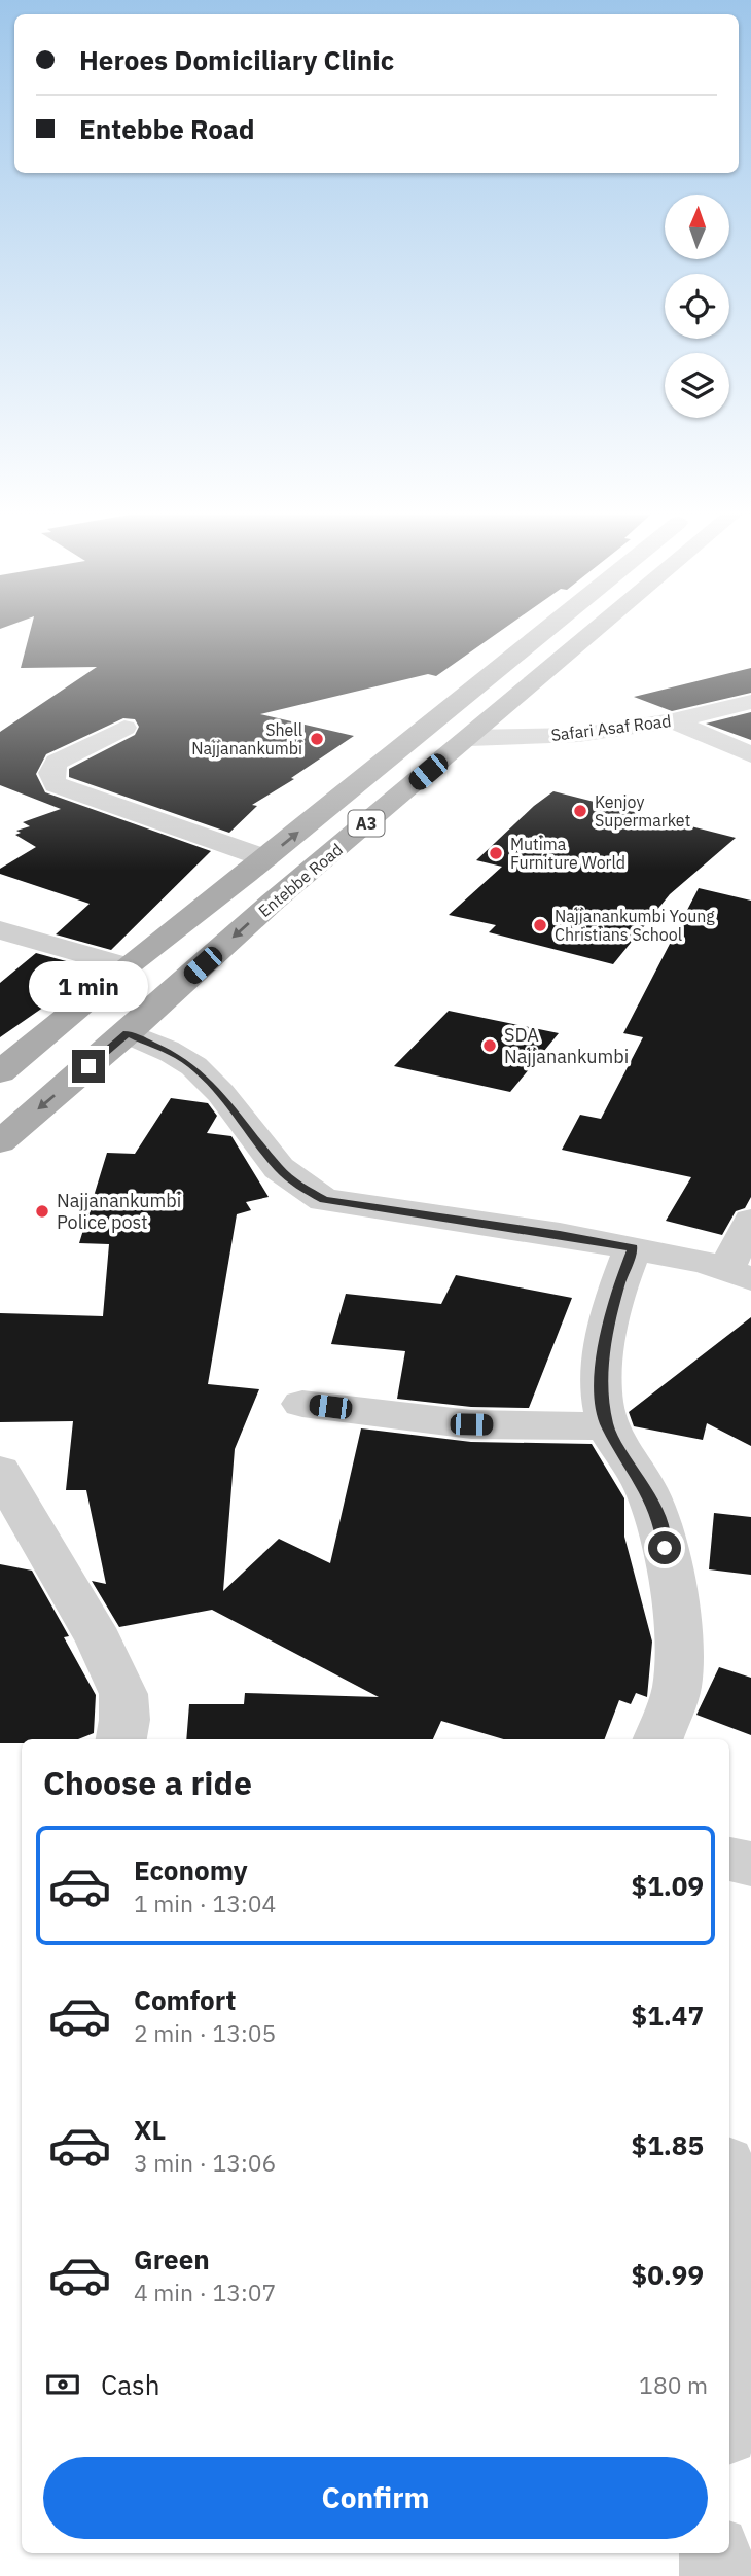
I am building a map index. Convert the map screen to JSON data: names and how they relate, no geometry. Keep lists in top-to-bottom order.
{
  "streets": {
    "main road": ["A3", "Entebbe Road"],
    "street": ["Safari Asaf Road"]
  },
  "crossings": [
    ["Safari Asaf Road", "Entebbe Road"]
  ],
  "places": [
    "Shell Najjanankumbi",
    "Kenjoy Supermarket",
    "Mutima Furniture World",
    "Najjanankumbi Young Christians School",
    "SDA Najjanankumbi",
    "Najjanankumbi Police post"
  ],
  "north": "top",
  "page": {
    "banner": ["Heroes Domiciliary Clinic", "Entebbe Road"],
    "bubble": "1 min",
    "heading": "Choose a ride",
    "list": [
      {
        "name": "Economy",
        "note": "1 min · 13:04",
        "value": "$1.09"
      },
      {
        "name": "Comfort",
        "note": "2 min · 13:05",
        "value": "$1.47"
      },
      {
        "name": "XL",
        "note": "3 min · 13:06",
        "value": "$1.85"
      },
      {
        "name": "Green",
        "note": "4 min · 13:07",
        "value": "$0.99"
      }
    ],
    "pay": ["Cash", "180 m"],
    "buttons": "Confirm"
  }
}
